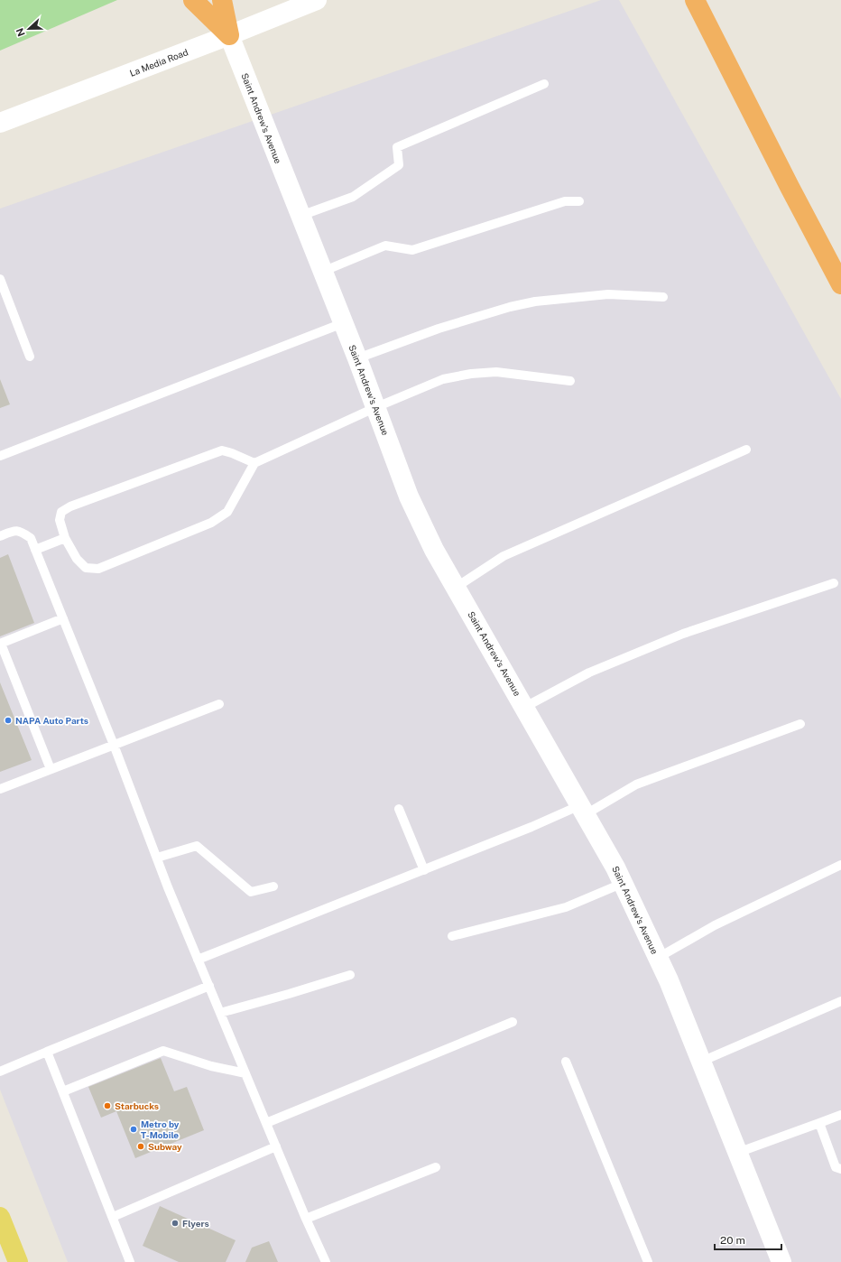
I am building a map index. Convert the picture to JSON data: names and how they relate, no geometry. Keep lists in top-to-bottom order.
{
  "streets": {
    "street": ["La Media Road", "Saint Andrew's Avenue"]
  },
  "crossings": [
    ["La Media Road", "Saint Andrew's Avenue"]
  ],
  "places": [
    "NAPA Auto Parts",
    "Starbucks",
    "Metro by T-Mobile",
    "Subway",
    "Flyers"
  ],
  "scale_bar": "20 m",
  "north": "left"
}
